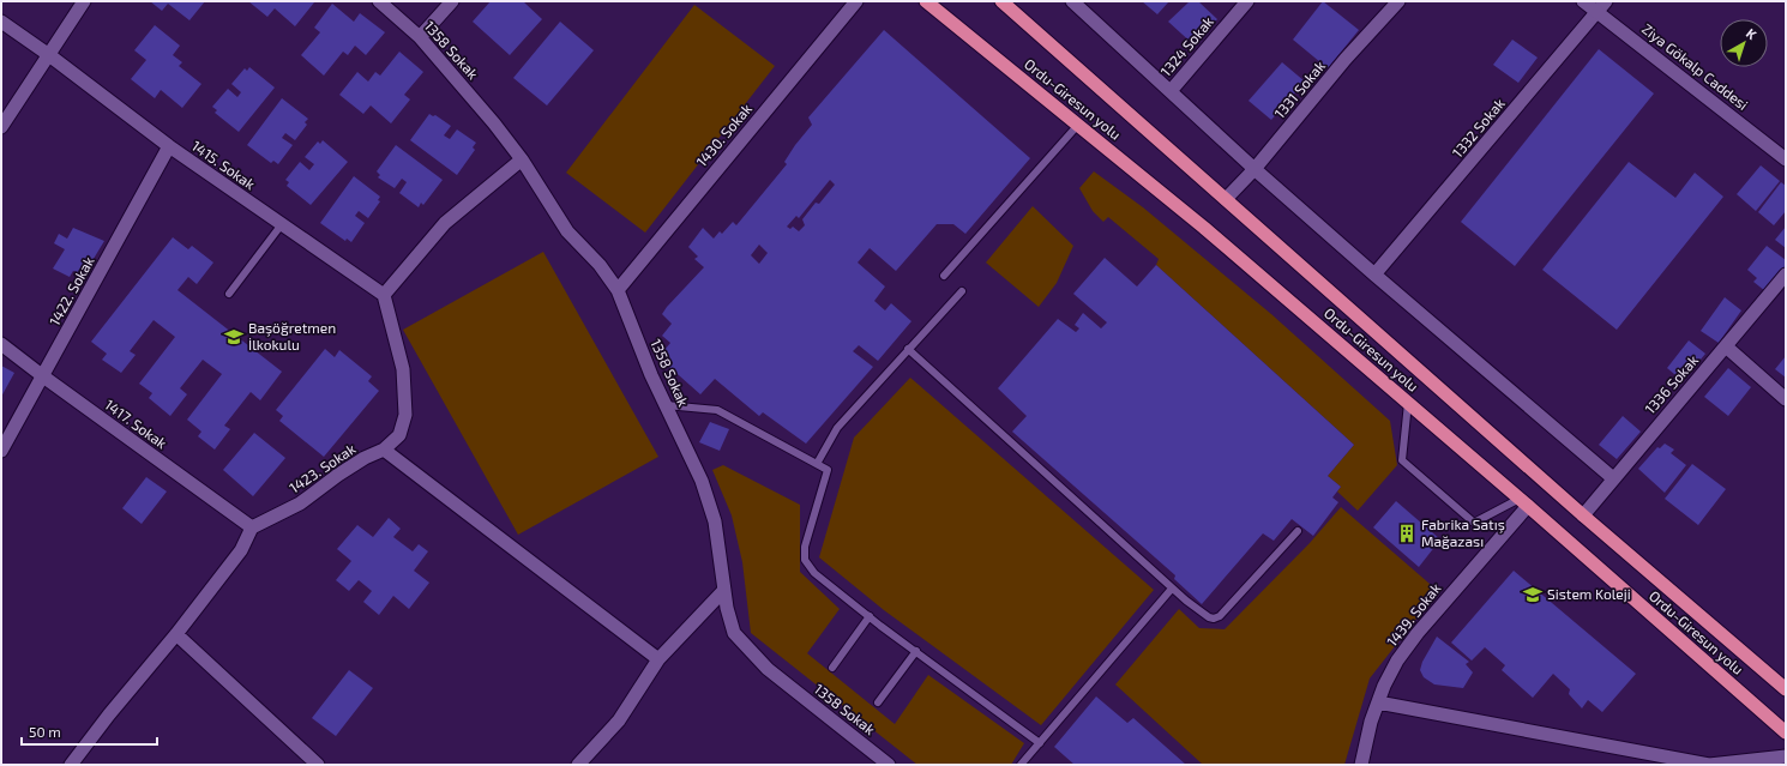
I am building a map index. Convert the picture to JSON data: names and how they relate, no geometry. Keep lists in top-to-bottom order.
{
  "streets": {
    "highway": ["Ordu-Giresun yolu"],
    "street": [
      "1324 Sokak",
      "1358 Sokak",
      "Ziya Gökalp Caddesi",
      "1331 Sokak",
      "1332 Sokak",
      "1430. Sokak",
      "1415. Sokak",
      "1422. Sokak",
      "1336 Sokak",
      "1417. Sokak",
      "1423. Sokak",
      "1439. Sokak"
    ]
  },
  "crossings": [
    ["1358 Sokak", "1430. Sokak"],
    ["Ziya Gökalp Caddesi", "1332 Sokak"],
    ["1331 Sokak", "Ordu-Giresun yolu"],
    ["Ordu-Giresun yolu", "1336 Sokak"],
    ["Ordu-Giresun yolu", "1439. Sokak"],
    ["1415. Sokak", "1422. Sokak"],
    ["1415. Sokak", "1423. Sokak"],
    ["1422. Sokak", "1417. Sokak"],
    ["1417. Sokak", "1423. Sokak"]
  ],
  "places": {
    "school or university": ["Başöğretmen İlkokulu", "Sistem Koleji"],
    "building": ["Fabrika Satış Mağazası"]
  },
  "scale_bar": "50 m",
  "north": "top right"
}
